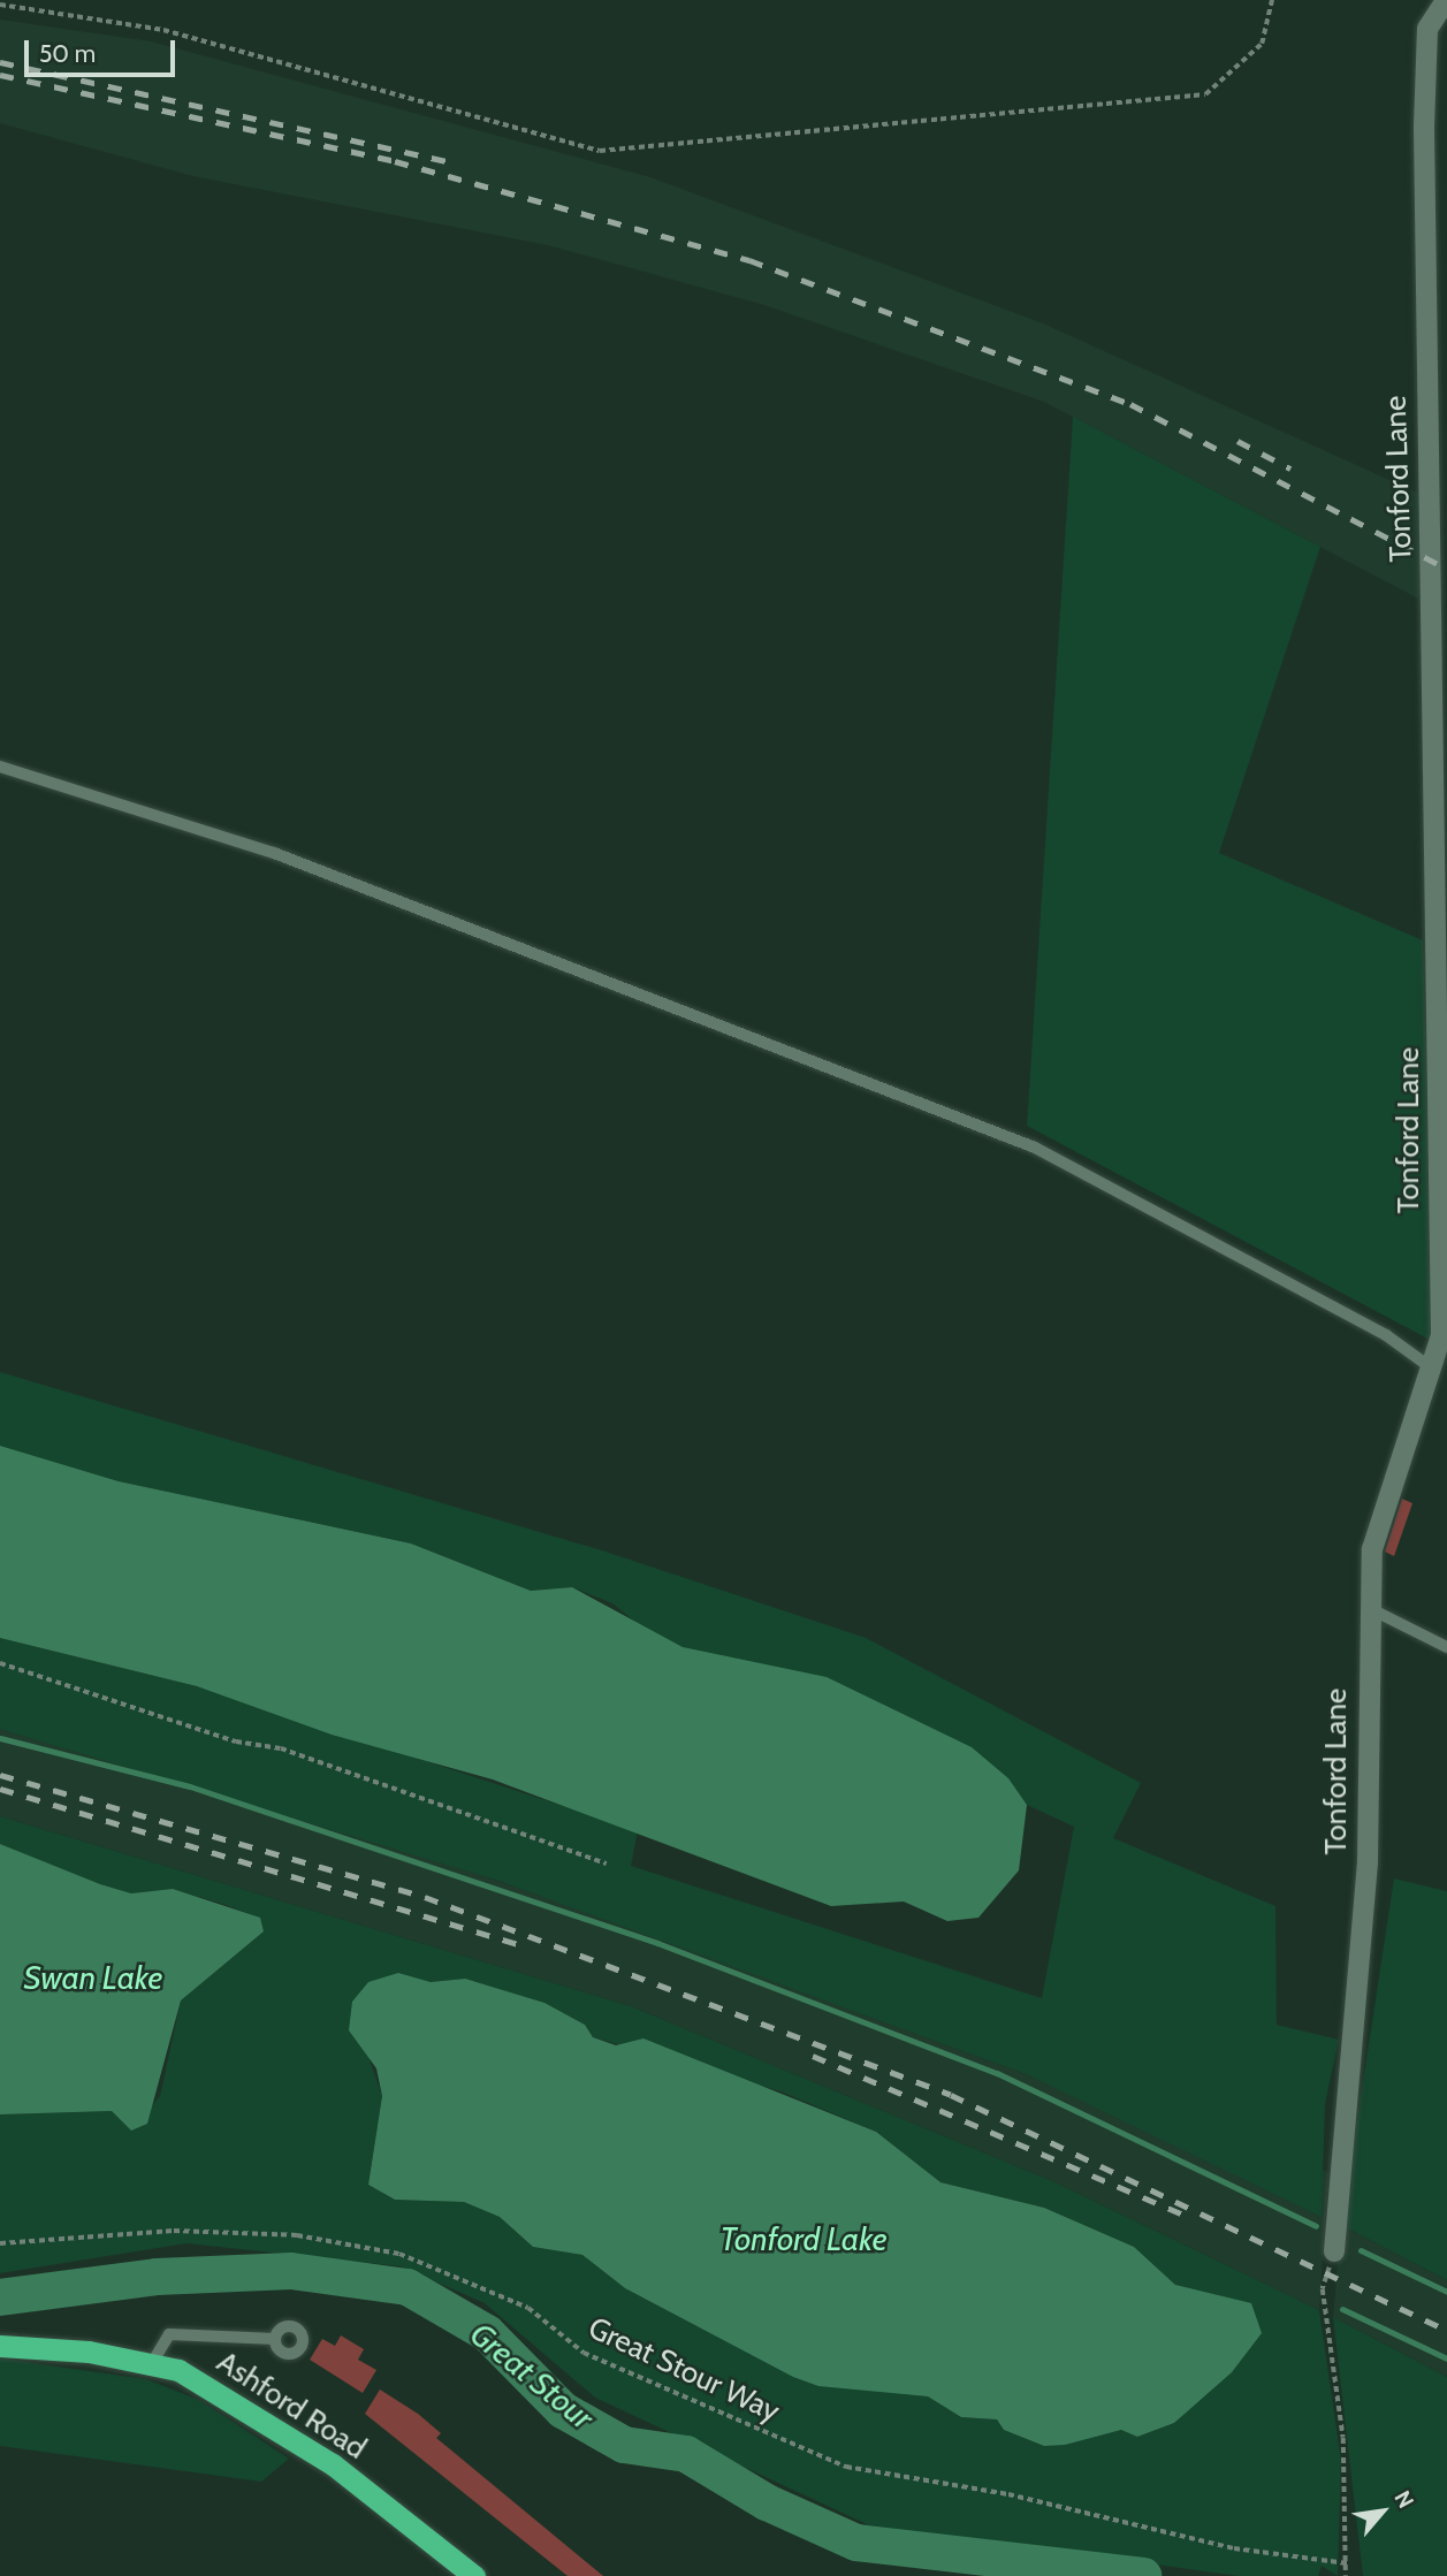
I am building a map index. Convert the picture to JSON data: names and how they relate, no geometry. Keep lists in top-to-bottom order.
{
  "streets": {
    "highway": ["Ashford Road"],
    "street": ["Tonford Lane"],
    "path": ["Great Stour Way"]
  },
  "water": ["Swan Lake", "Tonford Lake", "Great Stour"],
  "scale_bar": "50 m",
  "north": "top right"
}
